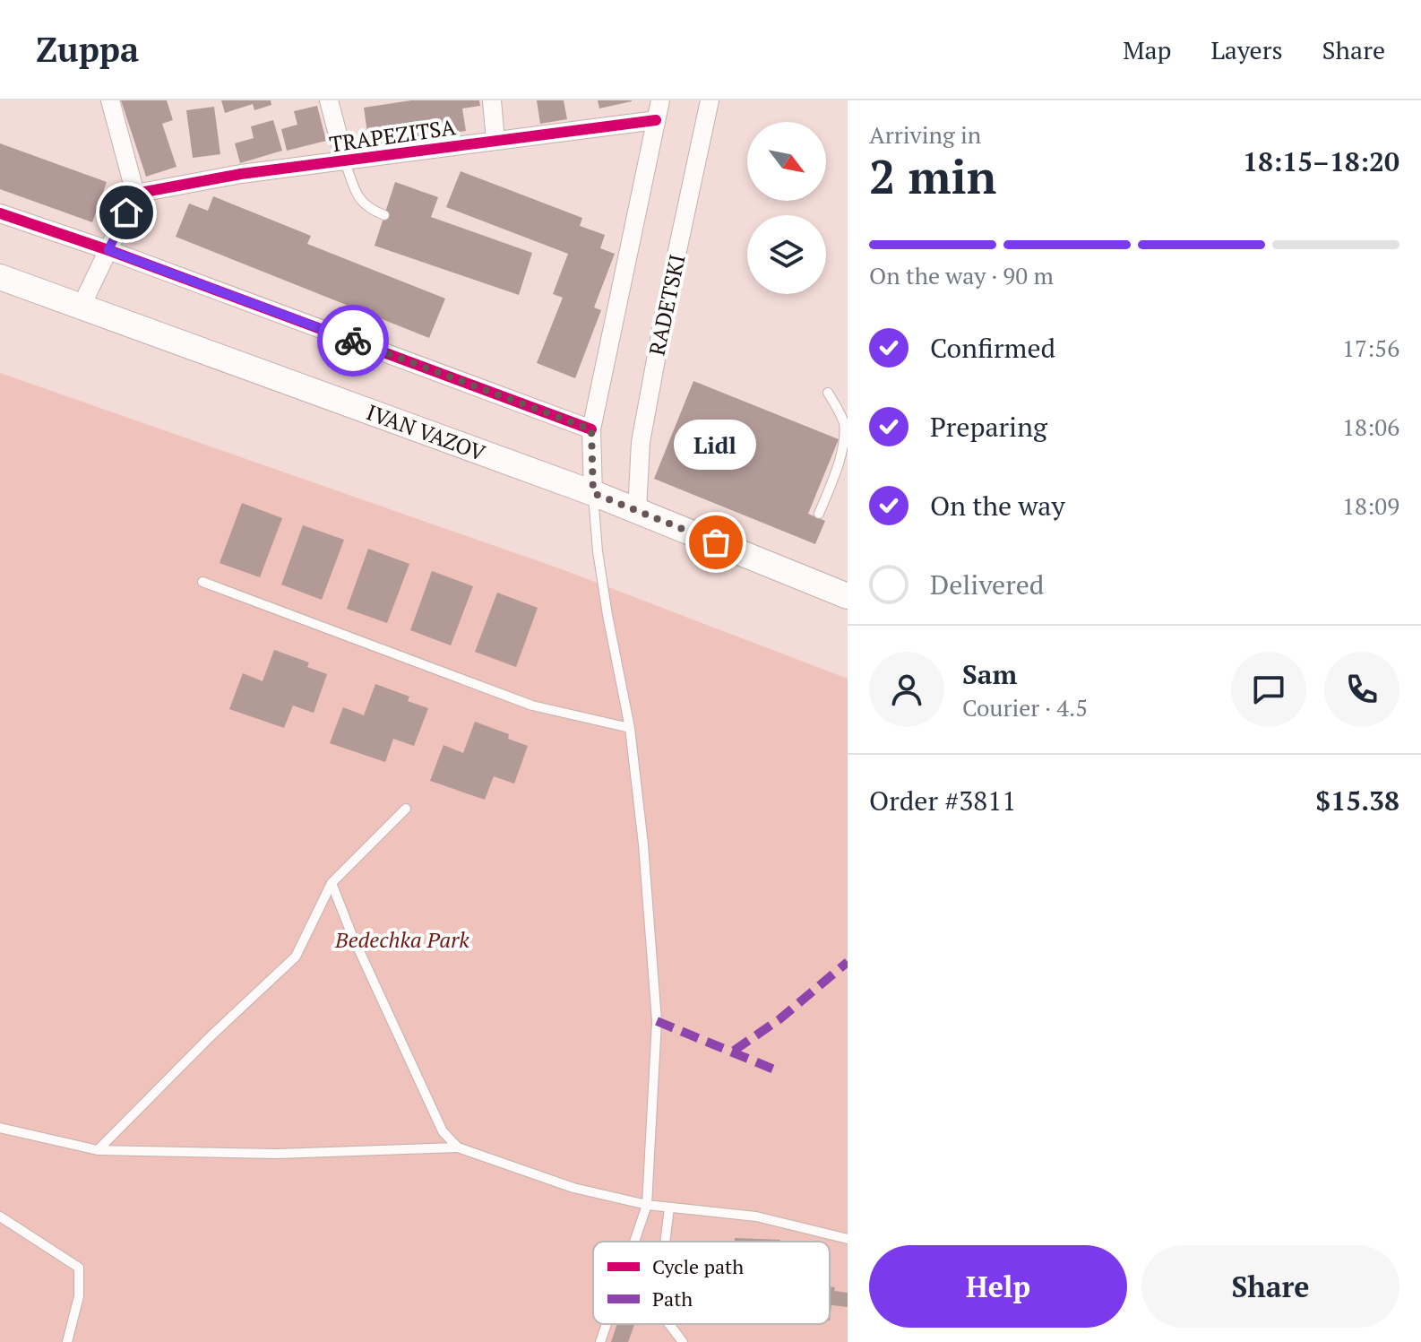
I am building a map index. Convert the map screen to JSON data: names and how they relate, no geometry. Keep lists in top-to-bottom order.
{
  "streets": {
    "main road": ["IVAN VAZOV"],
    "street": ["TRAPEZITSA", "RADETSKI"]
  },
  "crossings": [
    ["RADETSKI", "IVAN VAZOV"]
  ],
  "parks": ["Bedechka Park"],
  "places": ["Lidl"],
  "legend": ["Cycle path", "Path"],
  "north": "bottom right",
  "page": {
    "header": "Zuppa",
    "nav": ["Map", "Layers", "Share"],
    "heading": ["2 min", "Arriving in", "18:15–18:20"],
    "panel": [
      "Sam",
      "Courier · 4.5",
      "Order #3811",
      "$15.38"
    ],
    "bar": "On the way · 90 m",
    "list": [
      ["Confirmed", "17:56"],
      ["Preparing", "18:06"],
      ["On the way", "18:09"],
      "Delivered"
    ],
    "bubble": "Lidl",
    "buttons": ["Help", "Share"]
  }
}
